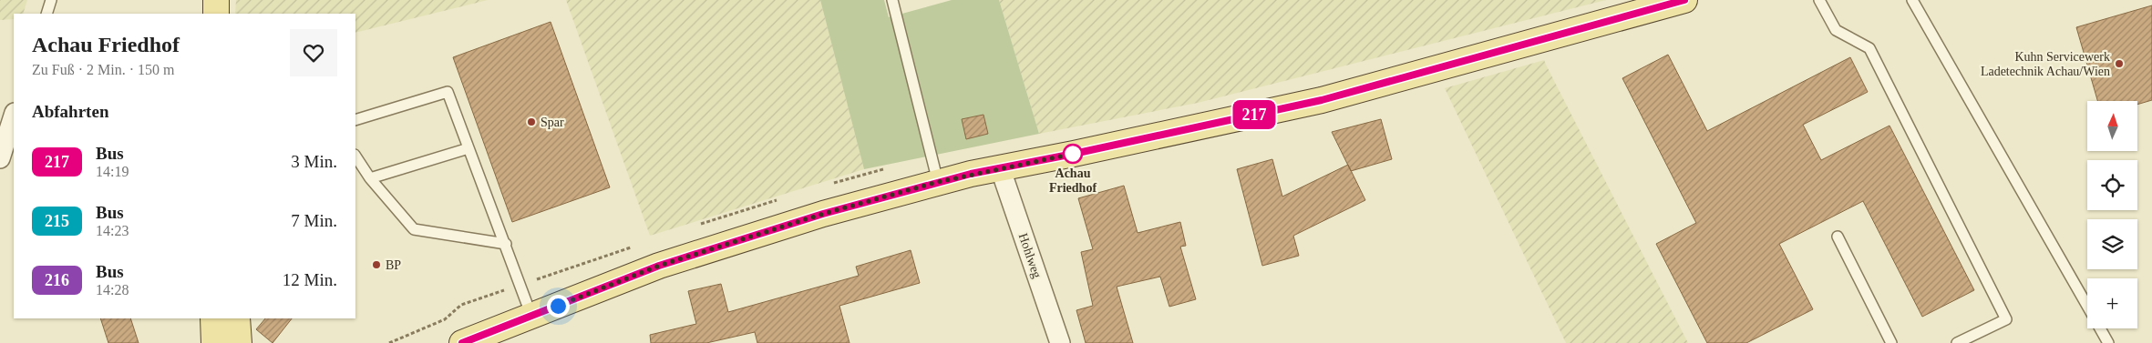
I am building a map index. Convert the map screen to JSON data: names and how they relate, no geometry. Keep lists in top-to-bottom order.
{
  "streets": {
    "street": ["Hohlweg"]
  },
  "places": [
    "Kuhn Servicewerk Ladetechnik Achau/Wien",
    "Spar",
    "Achau Friedhof",
    "BP"
  ],
  "lines": ["bus line 217"],
  "north": "top",
  "page": {
    "on_map": "217",
    "heading": [
      ["Achau Friedhof", "Zu Fuß · 2 Min. · 150 m"],
      "Abfahrten"
    ],
    "map_buttons": "+",
    "list": [
      {
        "mark": "217",
        "name": "Bus",
        "note": "14:19",
        "value": "3 Min."
      },
      {
        "mark": "215",
        "name": "Bus",
        "note": "14:23",
        "value": "7 Min."
      },
      {
        "mark": "216",
        "name": "Bus",
        "note": "14:28",
        "value": "12 Min."
      }
    ]
  }
}
